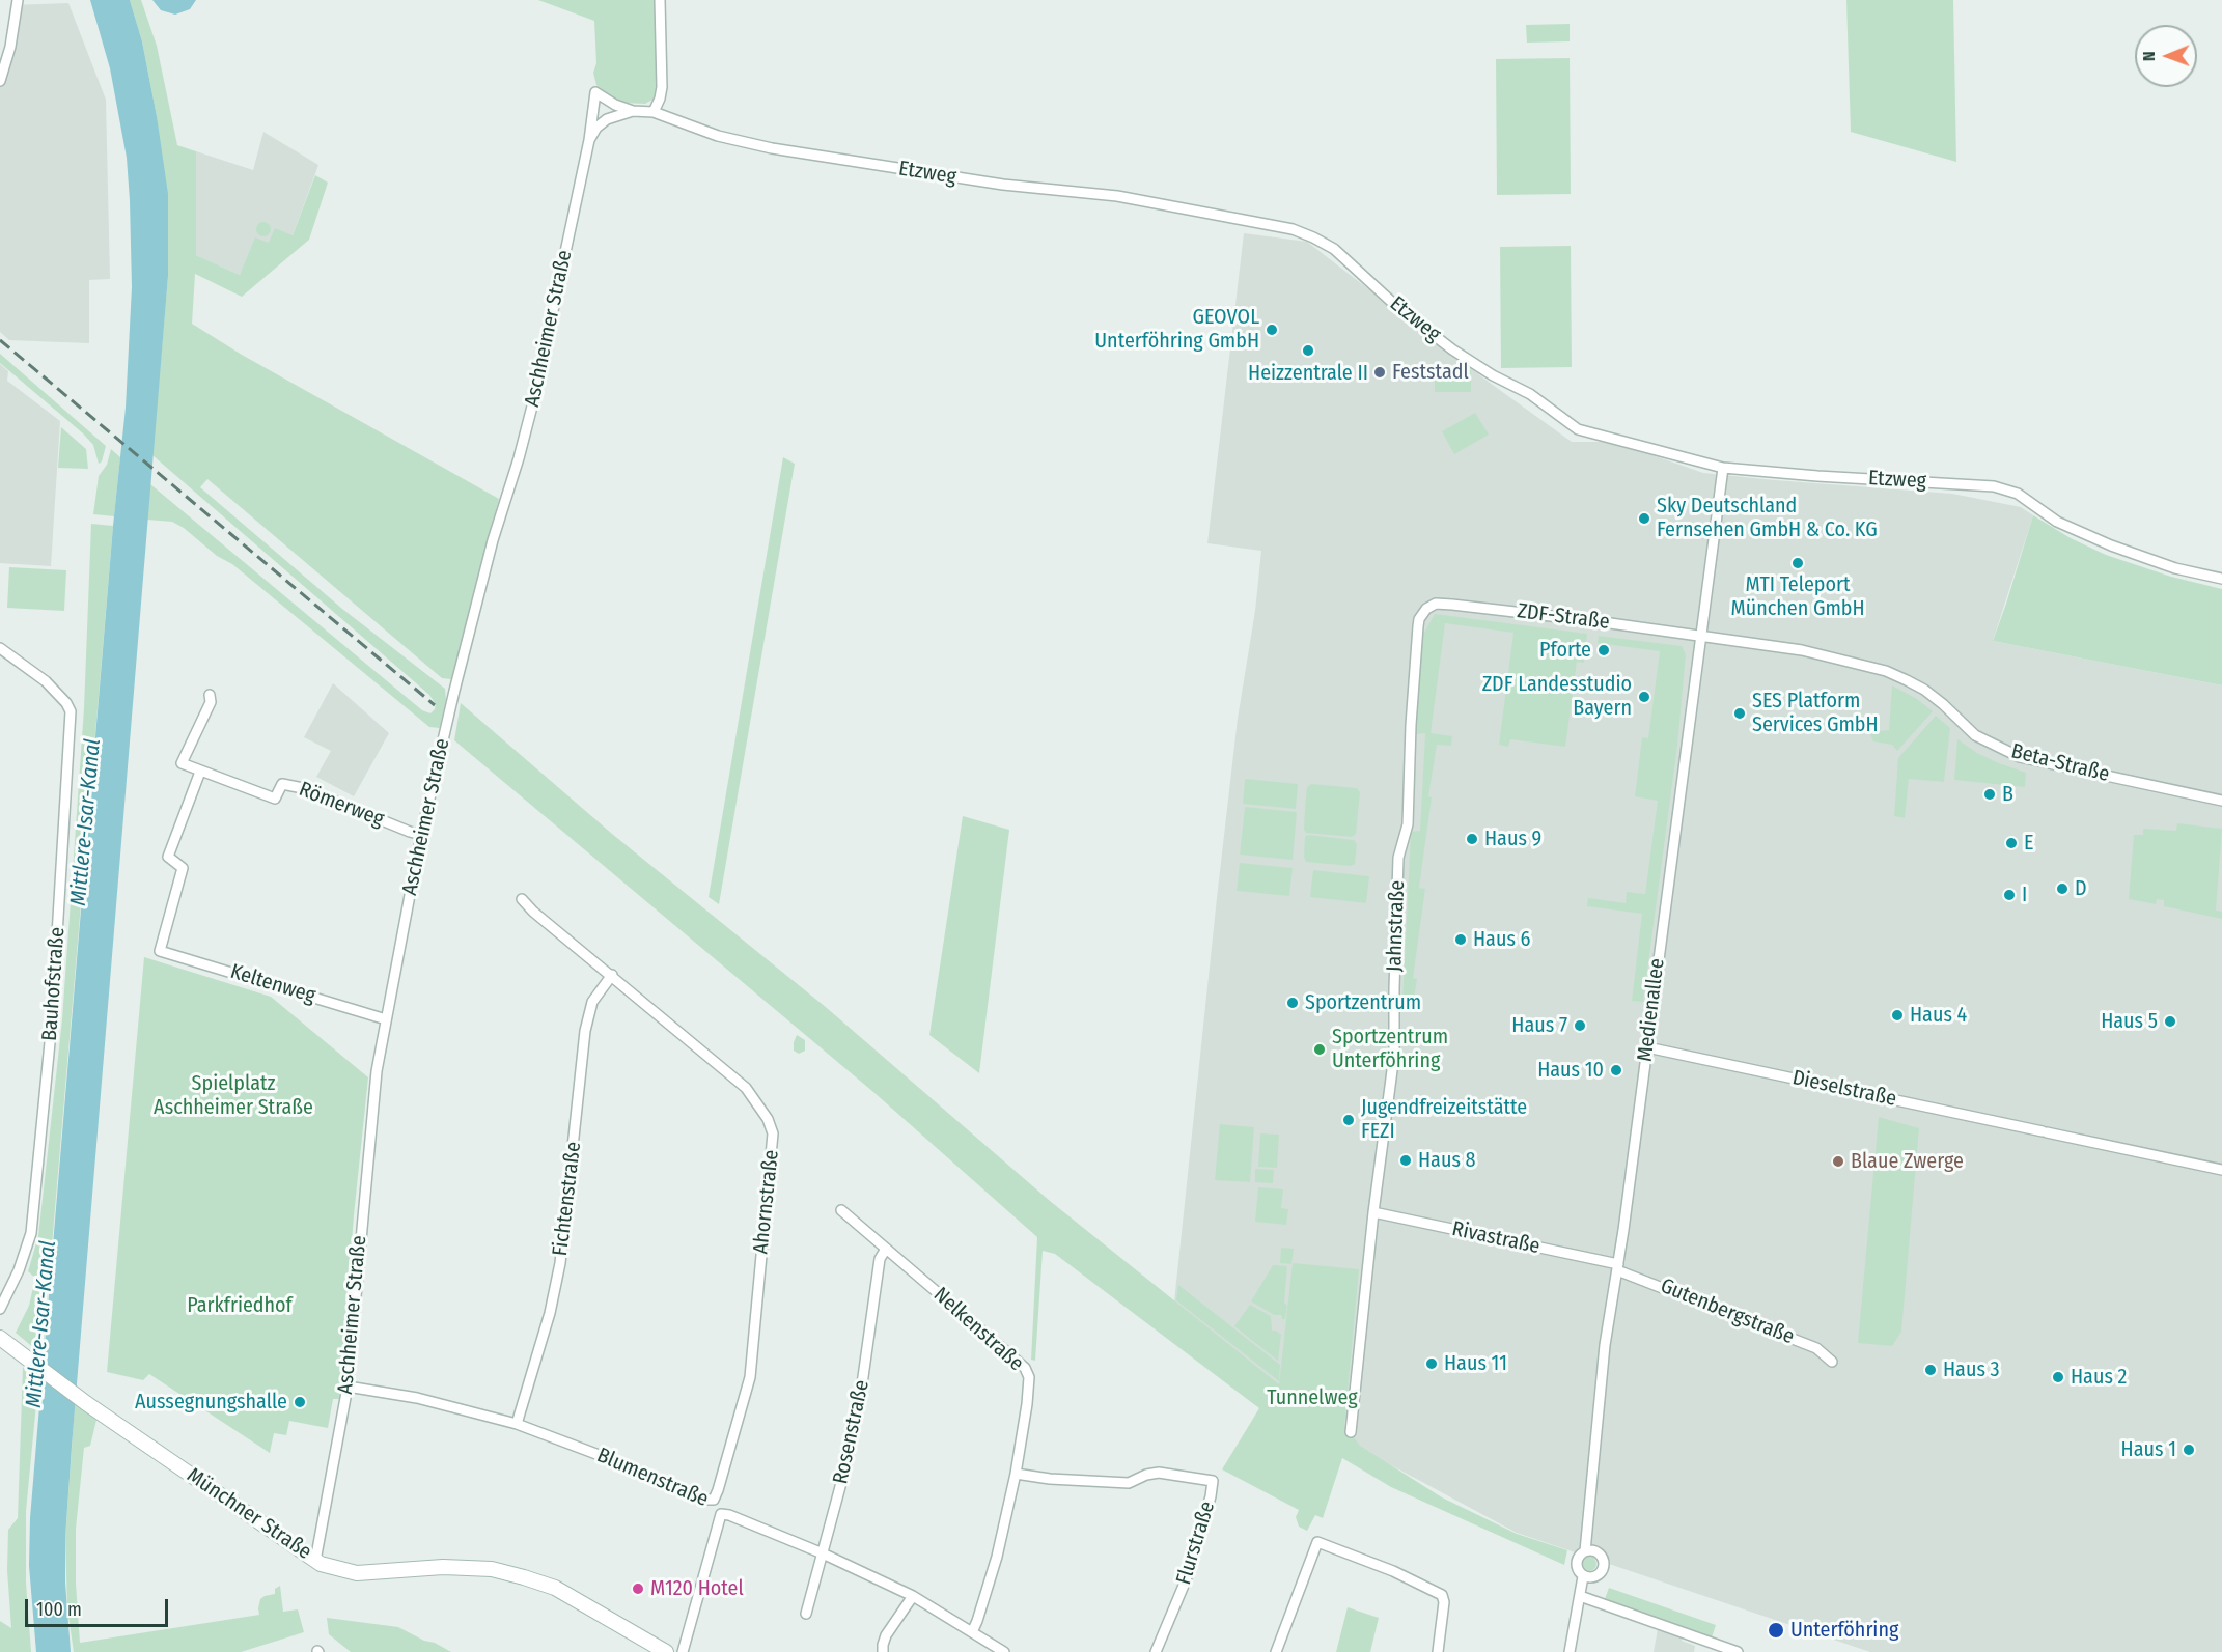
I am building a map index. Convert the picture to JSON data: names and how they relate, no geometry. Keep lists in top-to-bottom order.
{
  "streets": {
    "main road": ["Münchner Straße"],
    "street": [
      "Etzweg",
      "Aschheimer Straße",
      "ZDF-Straße",
      "Beta-Straße",
      "Römerweg",
      "Jahnstraße",
      "Bauhofstraße",
      "Keltenweg",
      "Medienallee",
      "Dieselstraße",
      "Fichtenstraße",
      "Ahornstraße",
      "Rivastraße",
      "Gutenbergstraße",
      "Nelkenstraße",
      "Rosenstraße",
      "Blumenstraße",
      "Flurstraße"
    ]
  },
  "crossings": [
    ["Etzweg", "Aschheimer Straße"],
    ["Etzweg", "Medienallee"],
    ["Aschheimer Straße", "Römerweg"],
    ["Aschheimer Straße", "Keltenweg"],
    ["Aschheimer Straße", "Blumenstraße"],
    ["Aschheimer Straße", "Münchner Straße"],
    ["ZDF-Straße", "Beta-Straße"],
    ["ZDF-Straße", "Jahnstraße"],
    ["ZDF-Straße", "Medienallee"],
    ["Beta-Straße", "Medienallee"],
    ["Römerweg", "Keltenweg"],
    ["Jahnstraße", "Rivastraße"],
    ["Medienallee", "Dieselstraße"],
    ["Medienallee", "Rivastraße"],
    ["Medienallee", "Gutenbergstraße"],
    ["Fichtenstraße", "Ahornstraße"],
    ["Fichtenstraße", "Blumenstraße"],
    ["Ahornstraße", "Blumenstraße"],
    ["Rivastraße", "Gutenbergstraße"],
    ["Nelkenstraße", "Rosenstraße"],
    ["Nelkenstraße", "Blumenstraße"],
    ["Nelkenstraße", "Flurstraße"],
    ["Rosenstraße", "Blumenstraße"]
  ],
  "water": ["Mittlere-Isar-Kanal"],
  "parks": ["Spielplatz Aschheimer Straße", "Parkfriedhof", "Tunnelweg"],
  "places": [
    "GEOVOL Unterföhring GmbH",
    "Heizzentrale II",
    "Feststadl",
    "Sky Deutschland Fernsehen GmbH & Co. KG",
    "MTI Teleport München GmbH",
    "Pforte",
    "ZDF Landesstudio Bayern",
    "SES Platform Services GmbH",
    "B",
    "Haus 9",
    "E",
    "D",
    "I",
    "Haus 6",
    "Sportzentrum",
    "Haus 4",
    "Haus 5",
    "Haus 7",
    "Sportzentrum Unterföhring",
    "Haus 10",
    "Jugendfreizeitstätte FEZI",
    "Haus 8",
    "Blaue Zwerge",
    "Haus 11",
    "Haus 3",
    "Haus 2",
    "Aussegnungshalle",
    "Haus 1",
    "M120 Hotel",
    "Unterföhring"
  ],
  "scale_bar": "100 m",
  "north": "left"
}
